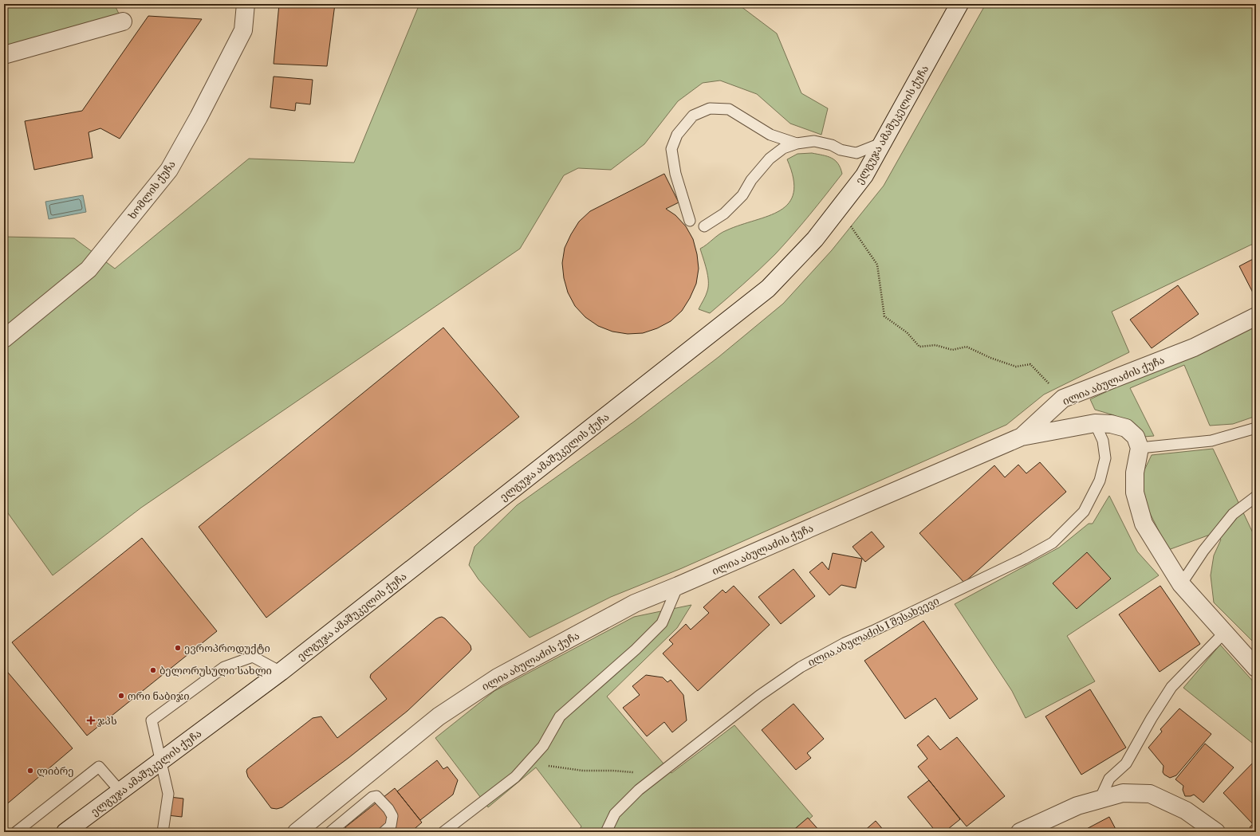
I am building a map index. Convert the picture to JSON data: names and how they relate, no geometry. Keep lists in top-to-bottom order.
{
  "streets": {
    "street": ["ელგუჯა ამაშუკელის ქუჩა", "ხომლის ქუჩა", "ილია აბულაძის ქუჩა"],
    "lane": ["ილია აბულაძის I შესახვევი"]
  },
  "places": {
    "other": [
      "ევროპროდუქტი",
      "ბელორუსული სახლი",
      "ორი ნაბიჯი",
      "ლიბრე"
    ],
    "health": ["ჯპს"]
  }
}
